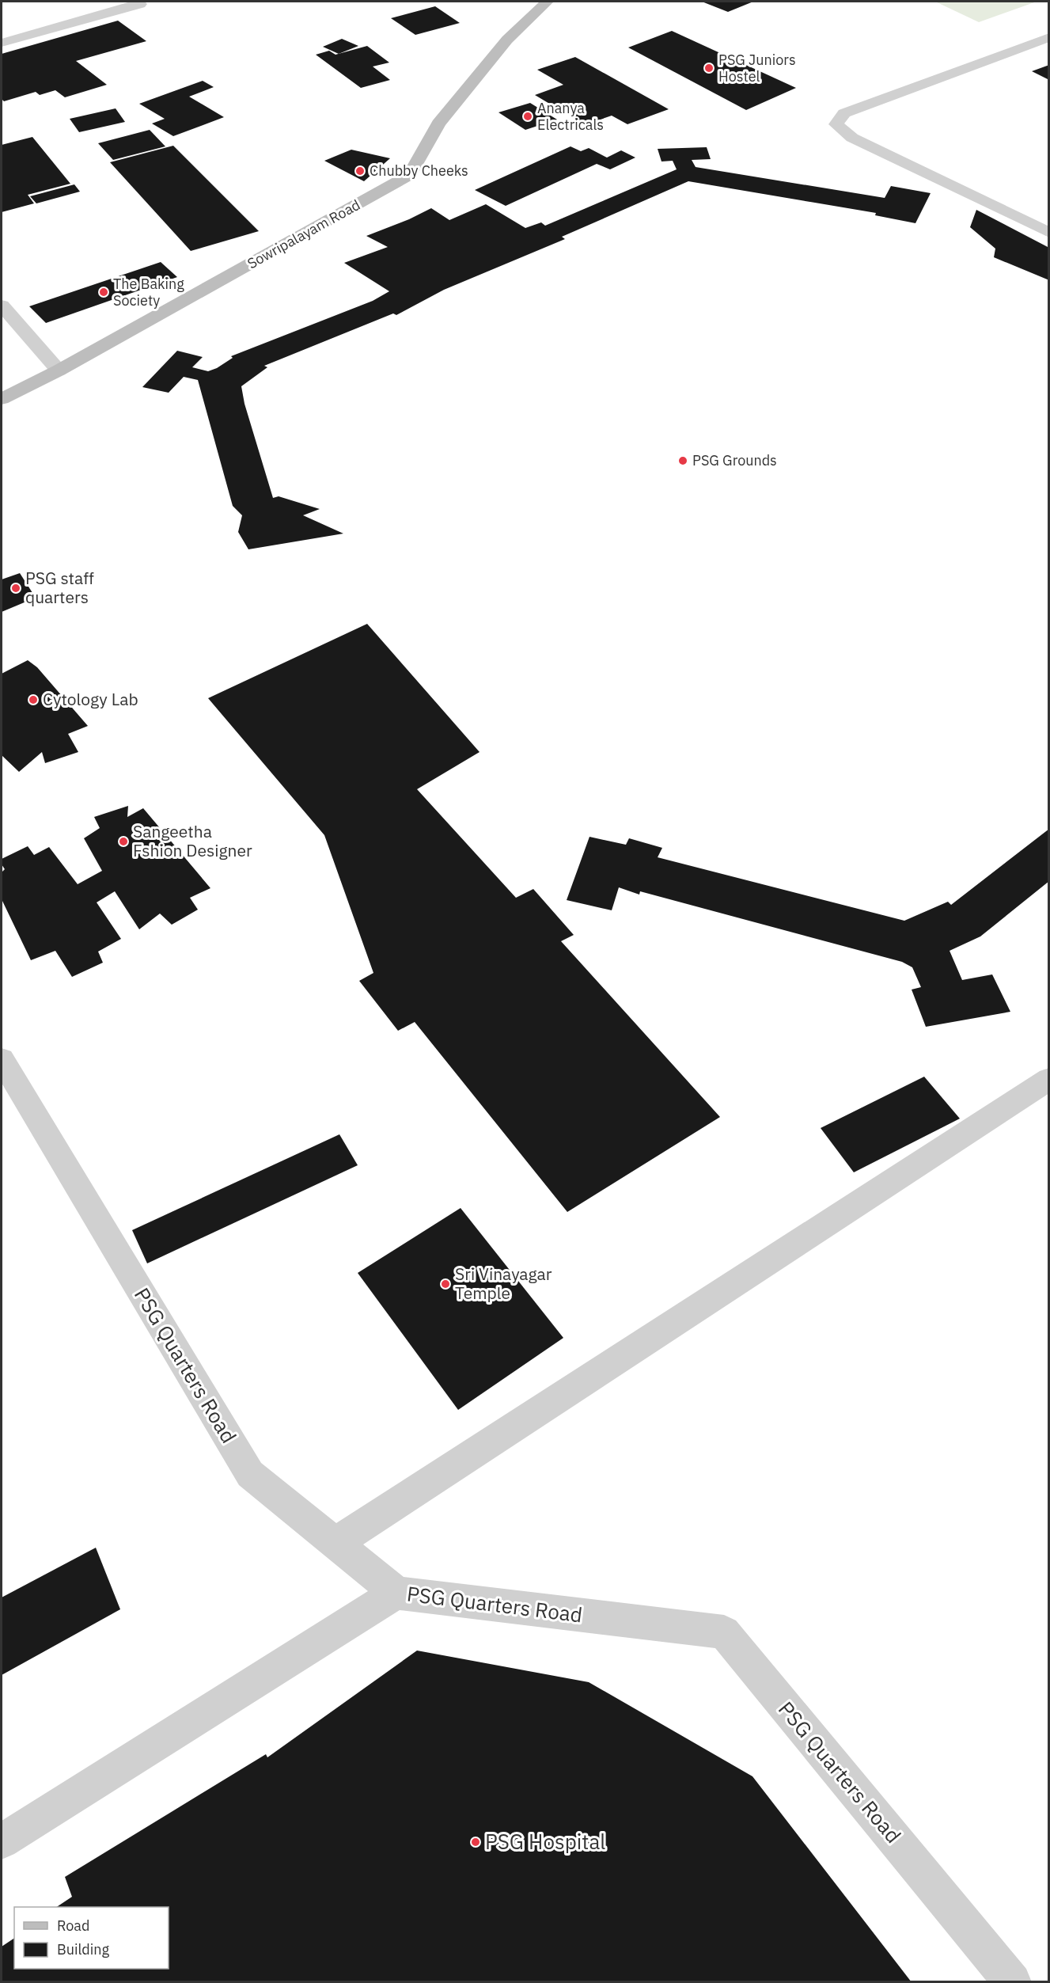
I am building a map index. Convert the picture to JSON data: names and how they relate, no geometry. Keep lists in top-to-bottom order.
{
  "streets": {
    "street": ["Sowripalayam Road", "PSG Quarters Road"]
  },
  "places": [
    "PSG Juniors Hostel",
    "Ananya Electricals",
    "Chubby Cheeks",
    "The Baking Society",
    "PSG Grounds",
    "PSG staff quarters",
    "Cytology Lab",
    "Sangeetha Fshion Designer",
    "Sri Vinayagar Temple",
    "PSG Hospital"
  ],
  "legend": ["Road", "Building"]
}
